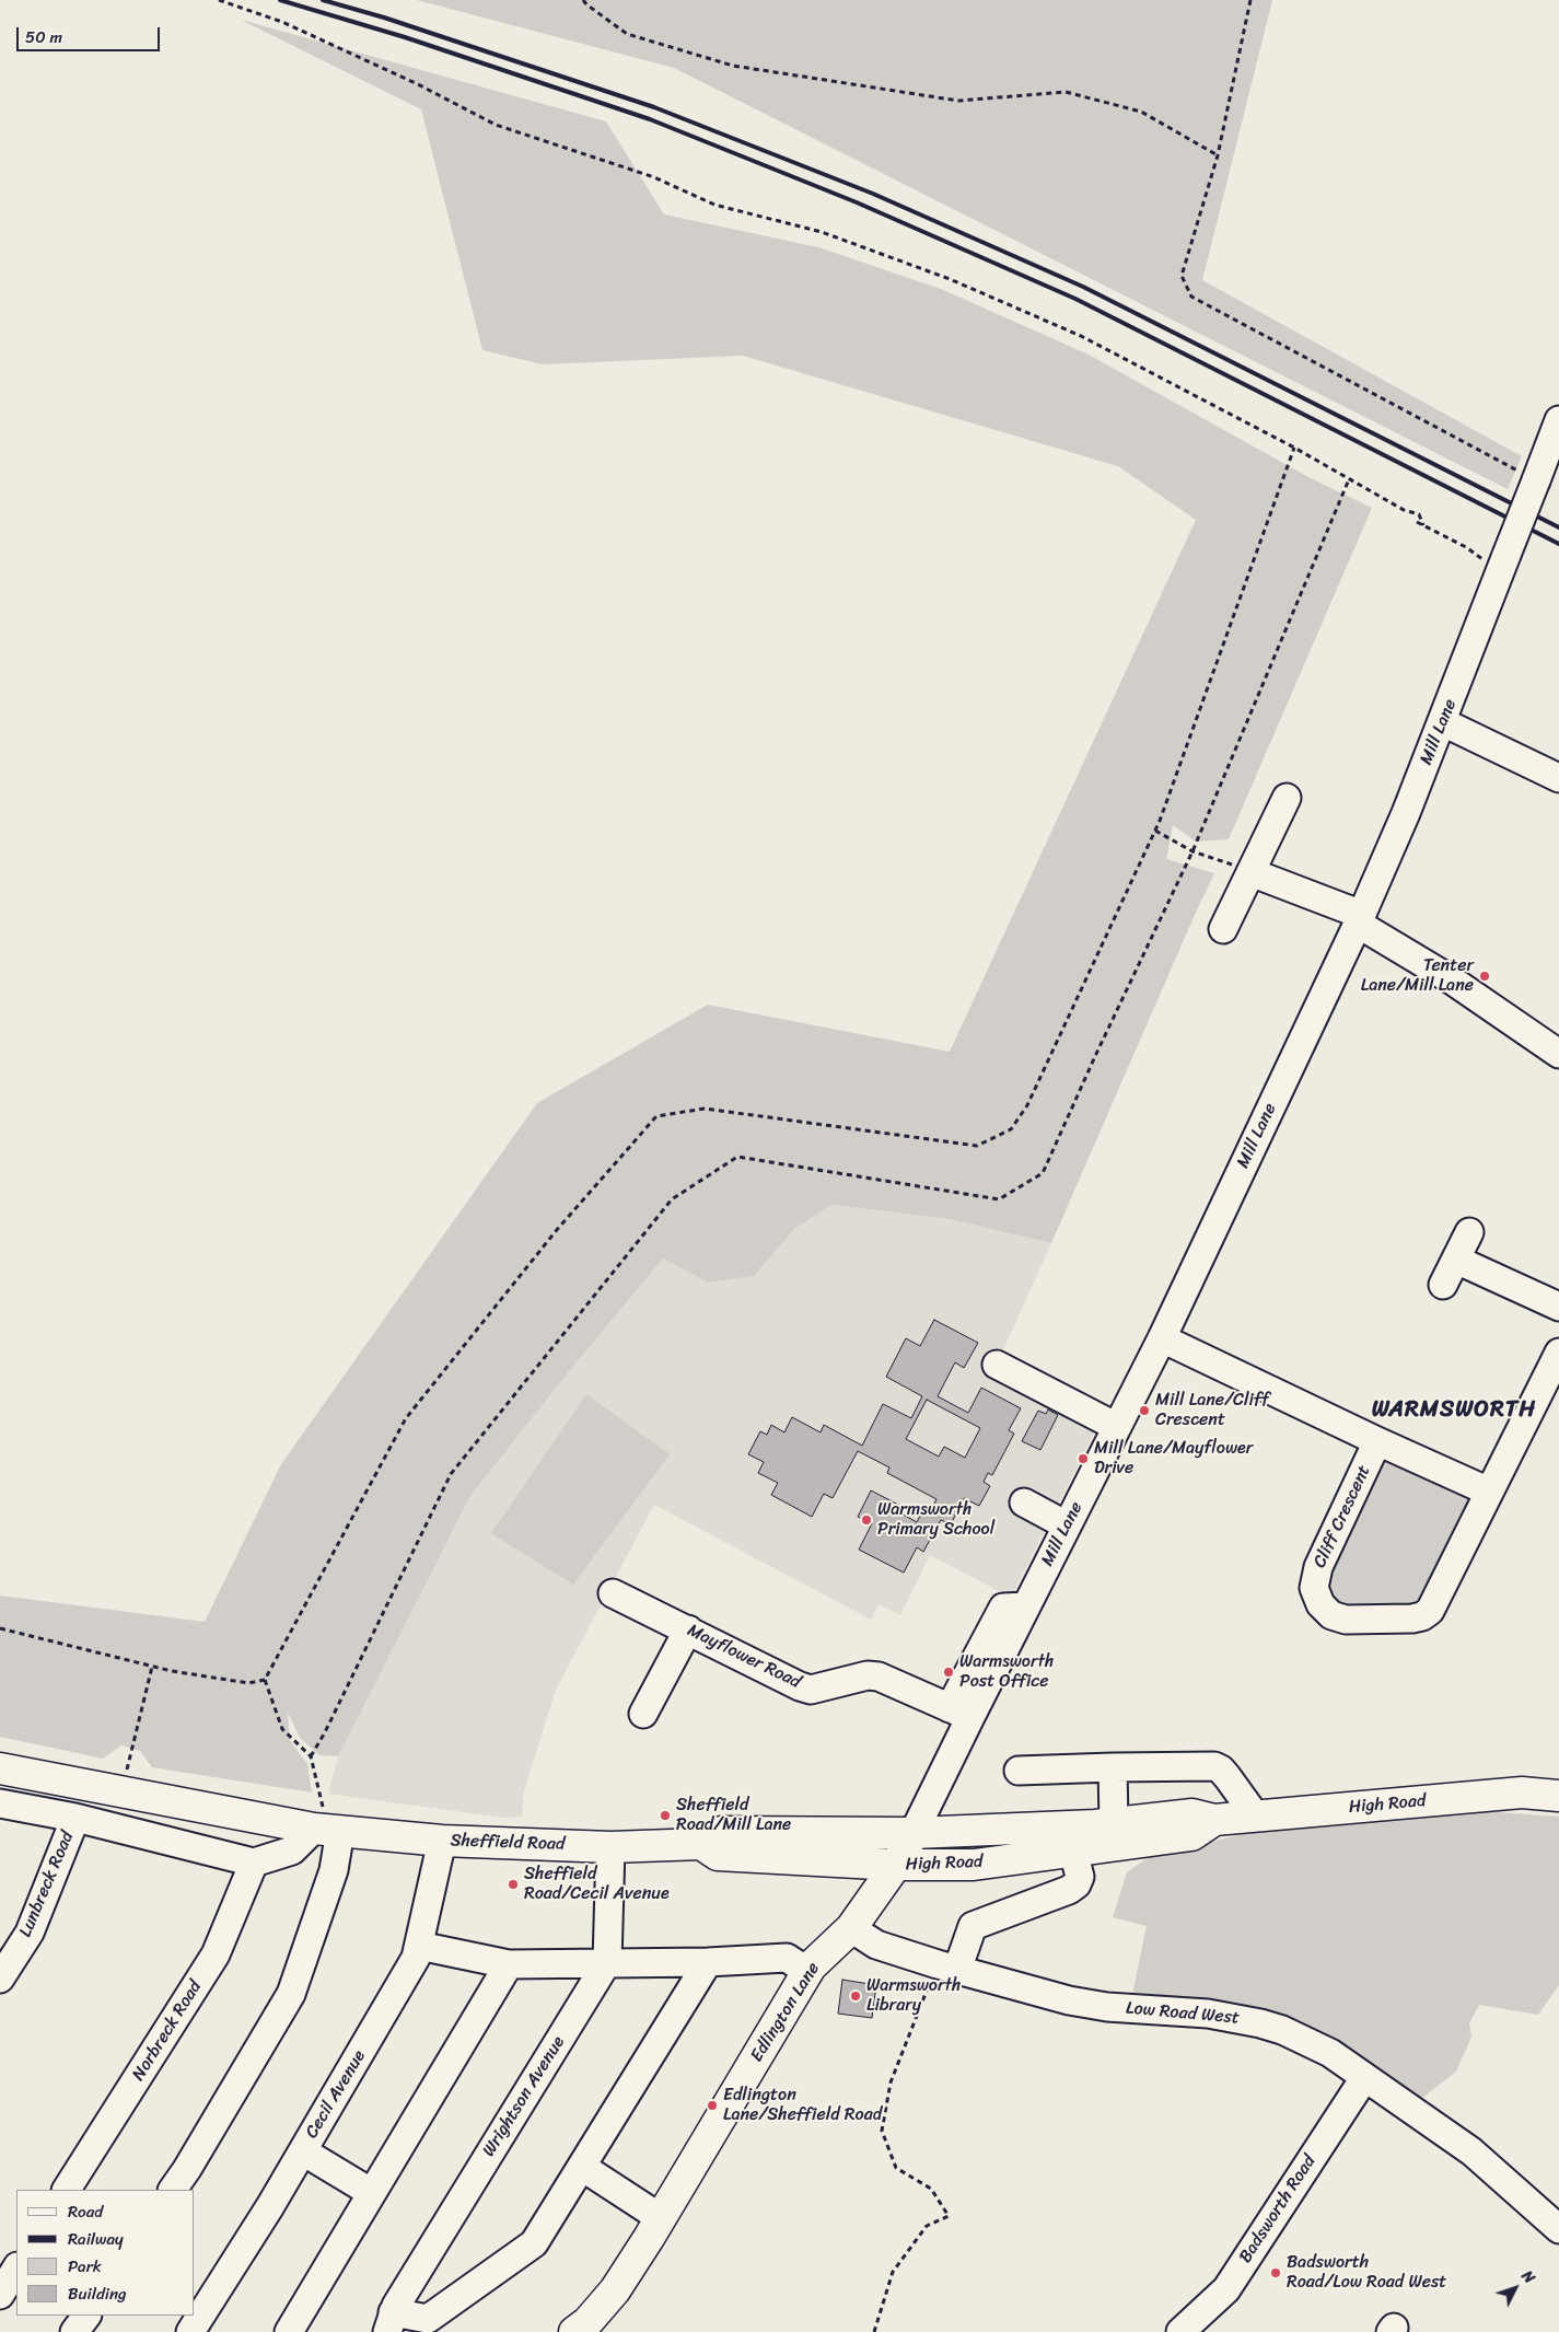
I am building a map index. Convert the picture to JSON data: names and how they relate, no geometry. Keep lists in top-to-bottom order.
{
  "streets": {
    "main road": ["High Road", "Sheffield Road", "Edlington Lane"],
    "street": [
      "Mill Lane",
      "Cliff Crescent",
      "Mayflower Road",
      "Lunbreck Road",
      "Low Road West",
      "Norbreck Road",
      "Cecil Avenue",
      "Wrightson Avenue",
      "Badsworth Road"
    ]
  },
  "crossings": [
    ["Mill Lane", "Mayflower Road"],
    ["Mill Lane", "High Road"],
    ["Mill Lane", "Sheffield Road"],
    ["Mill Lane", "Edlington Lane"],
    ["High Road", "Sheffield Road"],
    ["High Road", "Edlington Lane"],
    ["Sheffield Road", "Edlington Lane"],
    ["Sheffield Road", "Cecil Avenue"],
    ["Sheffield Road", "Wrightson Avenue"],
    ["Edlington Lane", "Low Road West"],
    ["Low Road West", "Badsworth Road"]
  ],
  "districts": ["WARMSWORTH"],
  "places": [
    "Tenter Lane/Mill Lane",
    "Mill Lane/Cliff Crescent",
    "Mill Lane/Mayflower Drive",
    "Warmsworth Primary School",
    "Warmsworth Post Office",
    "Sheffield Road/Mill Lane",
    "Sheffield Road/Cecil Avenue",
    "Warmsworth Library",
    "Edlington Lane/Sheffield Road",
    "Badsworth Road/Low Road West"
  ],
  "legend": [
    "Road",
    "Railway",
    "Park",
    "Building"
  ],
  "scale_bar": "50 m",
  "north": "top right"
}
